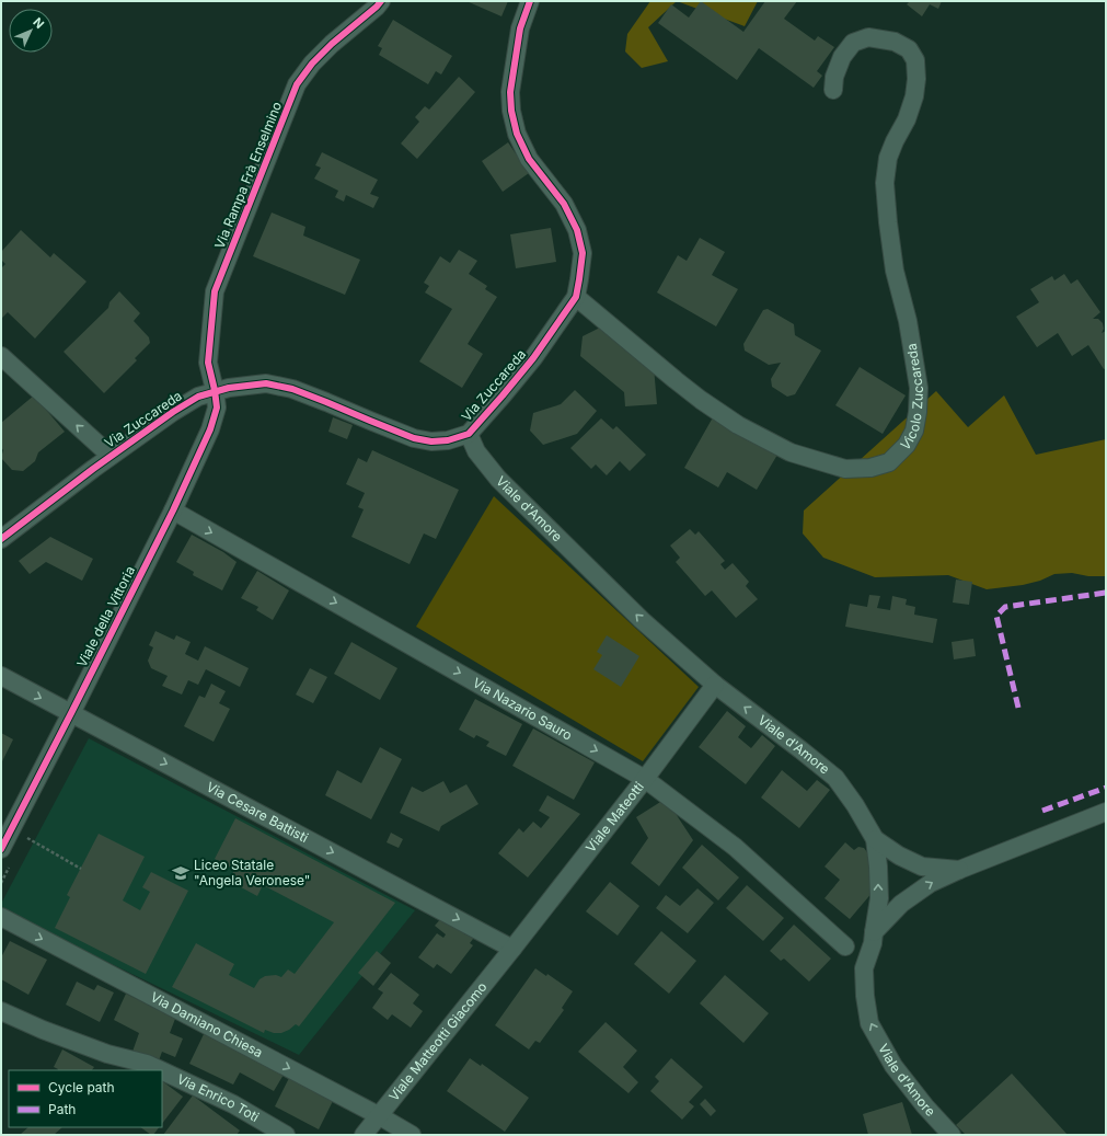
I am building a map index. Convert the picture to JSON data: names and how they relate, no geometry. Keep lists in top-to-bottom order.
{
  "streets": {
    "street": [
      "Via Rampa Frà Enselmino",
      "Via Zuccareda",
      "Vicolo Zuccareda",
      "Viale d'Amore",
      "Viale della Vittoria",
      "Via Nazario Sauro",
      "Via Cesare Battisti",
      "Viale Mateotti",
      "Via Damiano Chiesa",
      "Viale Matteotti Giacomo",
      "Via Enrico Toti"
    ]
  },
  "crossings": [
    ["Via Rampa Frà Enselmino", "Via Zuccareda"],
    ["Via Rampa Frà Enselmino", "Viale della Vittoria"],
    ["Via Zuccareda", "Vicolo Zuccareda"],
    ["Via Zuccareda", "Viale d'Amore"],
    ["Via Zuccareda", "Viale della Vittoria"],
    ["Viale d'Amore", "Viale Mateotti"],
    ["Viale della Vittoria", "Via Nazario Sauro"],
    ["Viale della Vittoria", "Via Cesare Battisti"],
    ["Via Nazario Sauro", "Viale Mateotti"],
    ["Via Cesare Battisti", "Viale Mateotti"],
    ["Via Cesare Battisti", "Viale Matteotti Giacomo"],
    ["Viale Mateotti", "Viale Matteotti Giacomo"],
    ["Via Damiano Chiesa", "Viale Matteotti Giacomo"]
  ],
  "one_way": [
    "Viale d'Amore",
    "Via Nazario Sauro",
    "Via Cesare Battisti",
    "Via Damiano Chiesa"
  ],
  "places": {
    "school or university": ["Liceo Statale \"Angela Veronese\""]
  },
  "legend": ["Cycle path", "Path"],
  "north": "top right"
}
